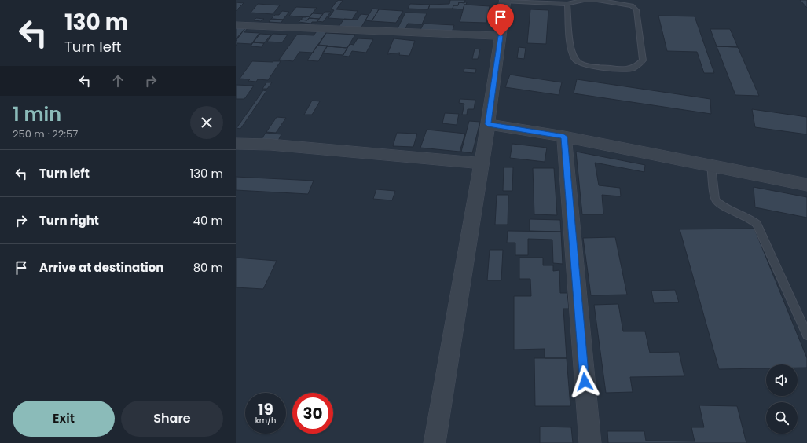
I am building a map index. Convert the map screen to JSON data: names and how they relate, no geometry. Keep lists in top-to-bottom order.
{
  "page": {
    "turn": ["130 m", "Turn left"],
    "heading": ["1 min", "250 m · 22:57"],
    "list": [
      {
        "name": "Turn left",
        "value": "130 m"
      },
      {
        "name": "Turn right",
        "value": "40 m"
      },
      {
        "name": "Arrive at destination",
        "value": "80 m"
      }
    ],
    "speed": "19 km/h",
    "limit": "30",
    "buttons": ["Exit", "Share"]
  }
}
